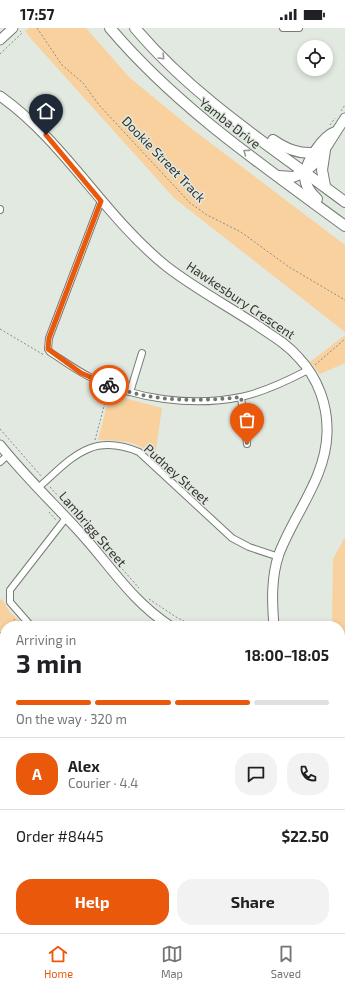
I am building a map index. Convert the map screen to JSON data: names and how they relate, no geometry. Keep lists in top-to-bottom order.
{
  "streets": {
    "main road": ["Yamba Drive"],
    "street": ["Hawkesbury Crescent", "Pudney Street", "Lambrigg Street"],
    "path": ["Dookie Street Track"]
  },
  "crossings": [
    ["Hawkesbury Crescent", "Pudney Street"],
    ["Pudney Street", "Lambrigg Street"]
  ],
  "page": {
    "status": "17:57",
    "heading": ["3 min", "Arriving in", "18:00–18:05"],
    "panel": [
      "Alex",
      "Courier · 4.4",
      "Order #8445",
      "$22.50"
    ],
    "bar": "On the way · 320 m",
    "round": "A",
    "buttons": ["Help", "Share"],
    "tabs": ["Home", "Map", "Saved"]
  }
}
